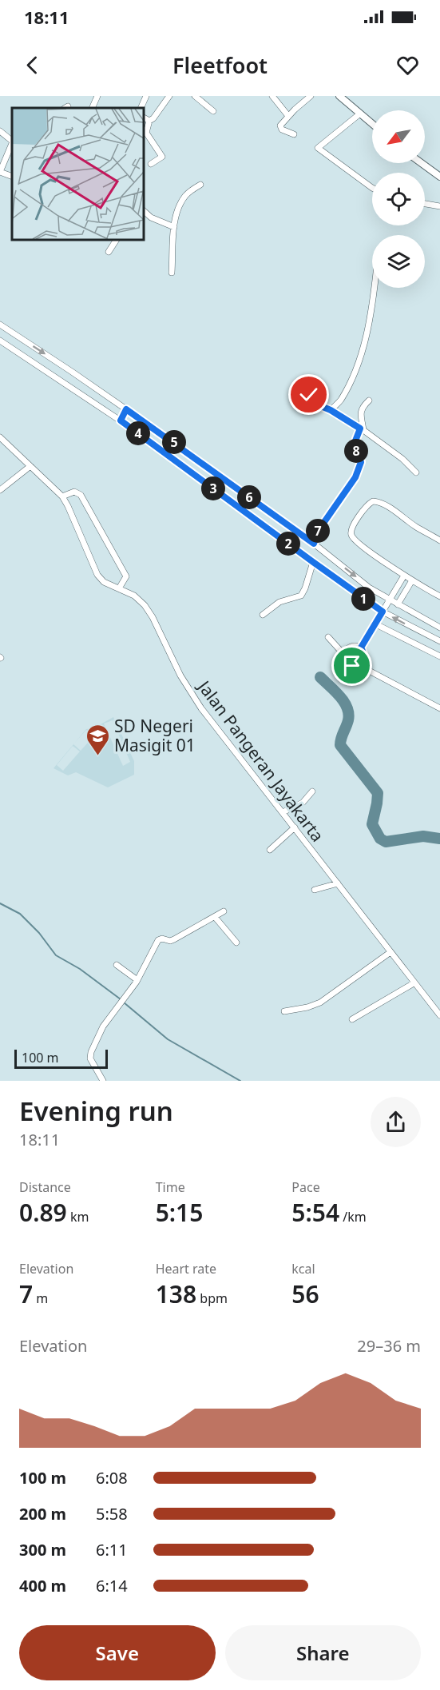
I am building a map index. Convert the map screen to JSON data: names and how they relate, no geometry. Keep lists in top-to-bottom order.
{
  "streets": {
    "street": ["Jalan Pangeran Jayakarta"]
  },
  "places": {
    "school or university": ["SD Negeri Masigit 01"]
  },
  "scale_bar": "100 m",
  "north": "bottom left",
  "page": {
    "status": "18:11",
    "header": "Fleetfoot",
    "pins": [
      "4",
      "5",
      "8",
      "3",
      "6",
      "7",
      "2",
      "1"
    ],
    "scale": "100 m",
    "heading": ["Evening run", "18:11"],
    "stats": [
      ["Distance", "0.89 km"],
      ["Time", "5:15"],
      ["Pace", "5:54 /km"],
      ["Elevation", "7 m"],
      ["Heart rate", "138 bpm"],
      ["kcal", "56"]
    ],
    "chart": ["Elevation", "29–36 m"],
    "list": [
      {
        "name": "100 m",
        "note": "6:08"
      },
      {
        "name": "200 m",
        "note": "5:58"
      },
      {
        "name": "300 m",
        "note": "6:11"
      },
      {
        "name": "400 m",
        "note": "6:14"
      }
    ],
    "buttons": ["Save", "Share"]
  }
}
